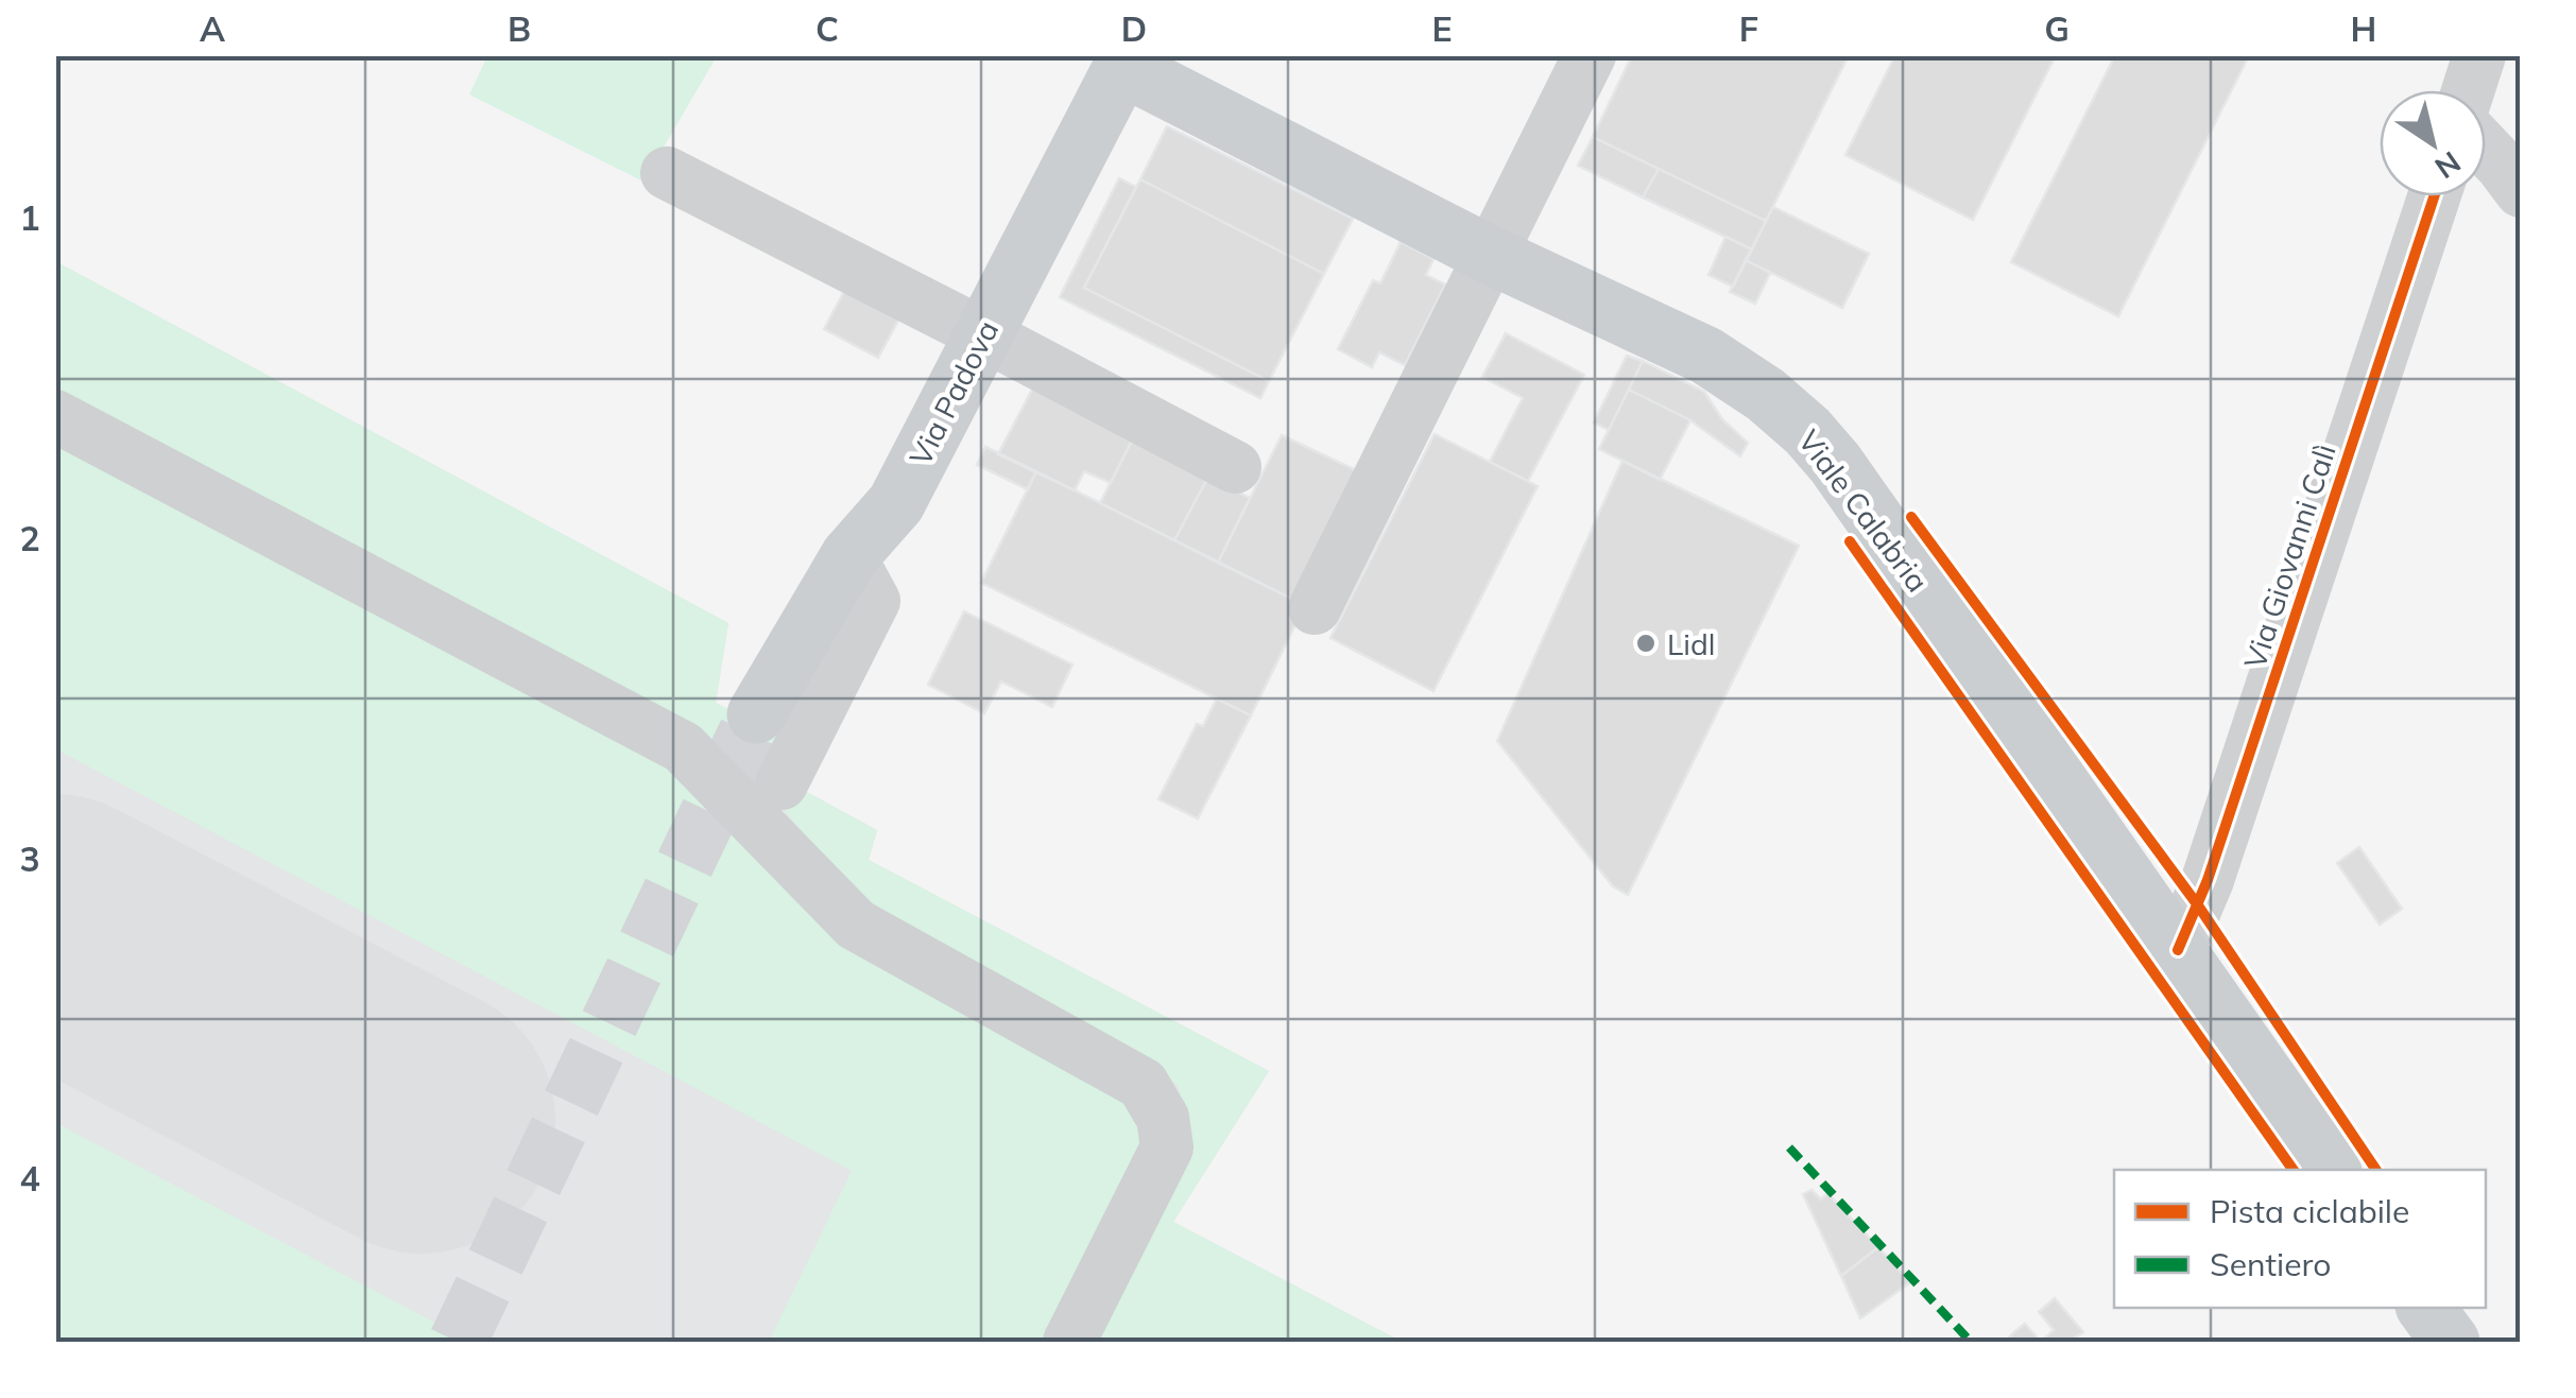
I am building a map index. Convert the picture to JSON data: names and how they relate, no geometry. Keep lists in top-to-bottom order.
{
  "streets": {
    "main road": ["Via Padova", "Viale Calabria"],
    "street": ["Via Giovanni Calì"]
  },
  "crossings": [
    ["Via Padova", "Viale Calabria"],
    ["Viale Calabria", "Via Giovanni Calì"]
  ],
  "places": ["Lidl"],
  "legend": ["Pista ciclabile", "Sentiero"],
  "north": "bottom right",
  "grid": {
    "columns": [
      "A",
      "B",
      "C",
      "D",
      "E",
      "F",
      "G",
      "H"
    ],
    "rows": [
      "1",
      "2",
      "3",
      "4"
    ]
  }
}
